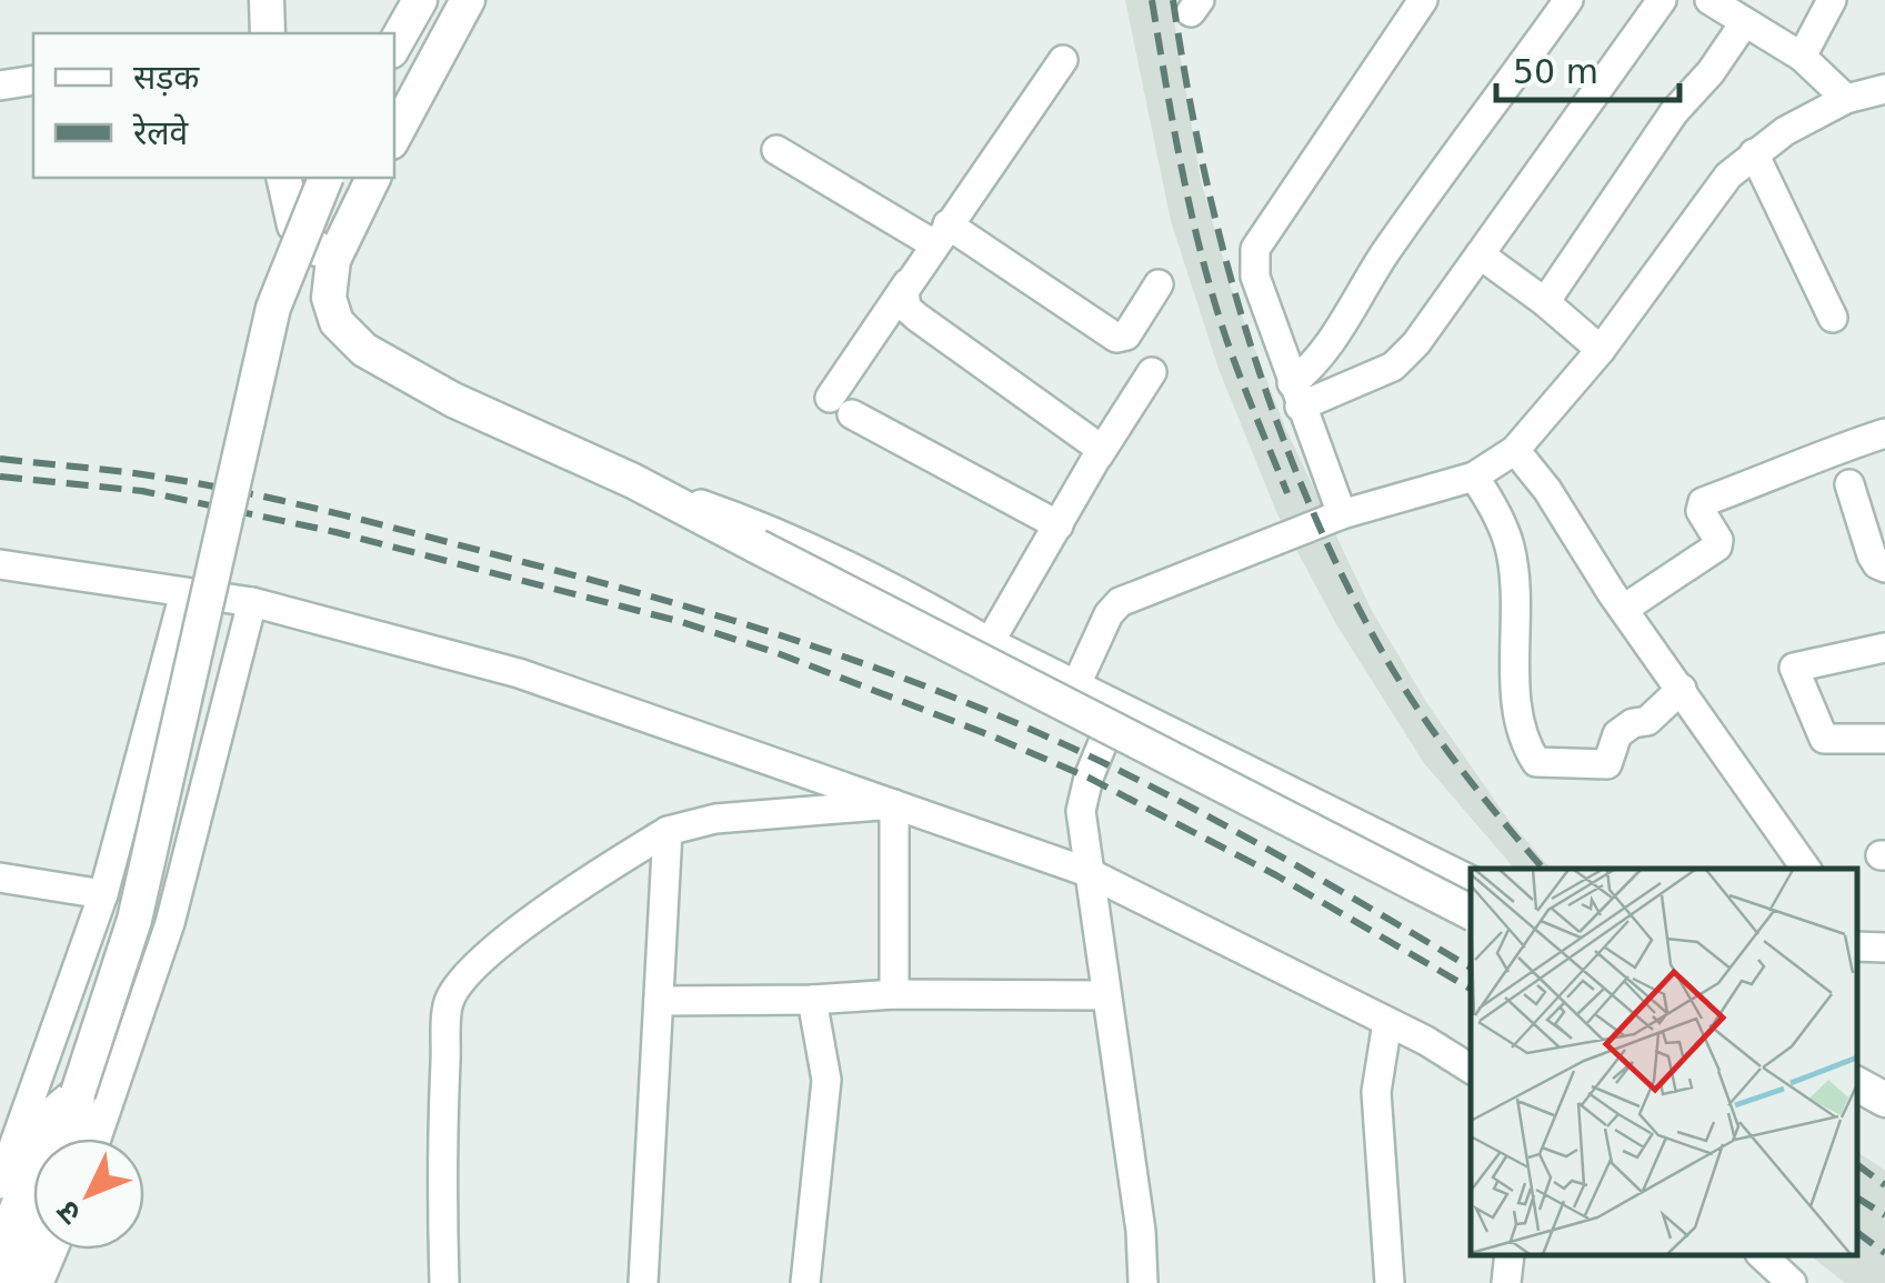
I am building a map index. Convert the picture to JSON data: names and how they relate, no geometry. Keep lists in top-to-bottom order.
{
  "legend": ["सड़क", "रेलवे"],
  "scale_bar": "50 m",
  "north": "bottom left"
}
